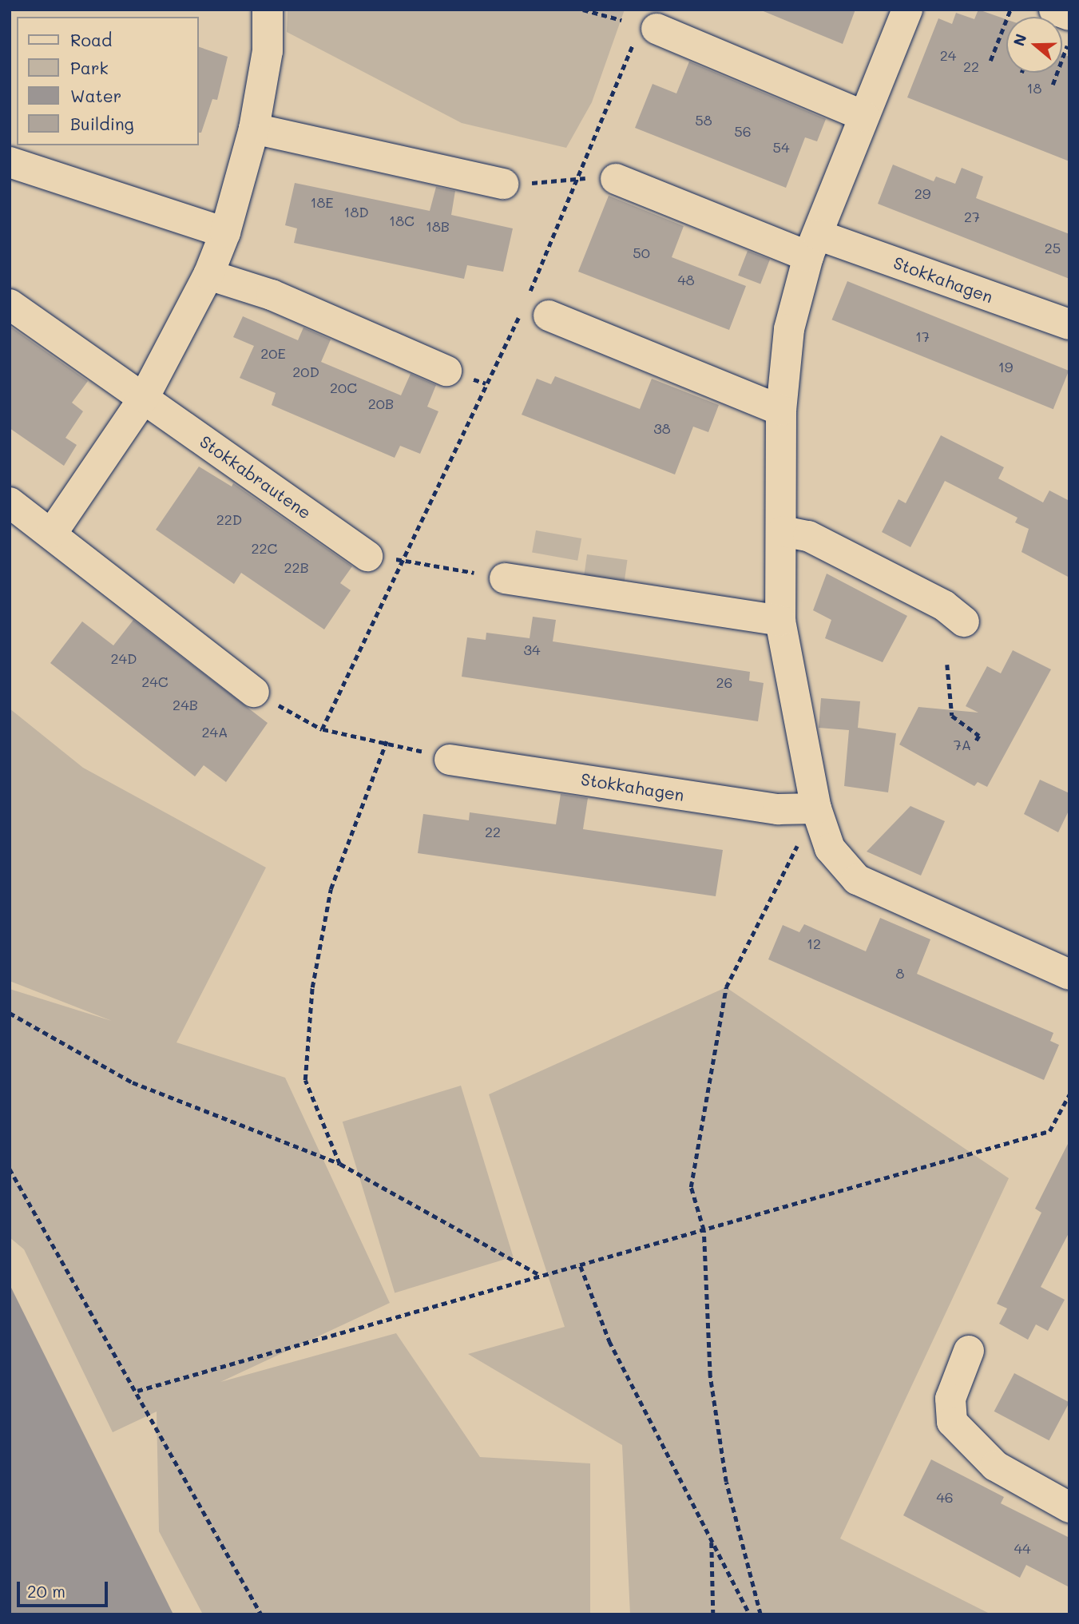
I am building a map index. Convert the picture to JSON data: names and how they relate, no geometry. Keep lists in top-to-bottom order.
{
  "streets": {
    "street": ["Stokkahagen", "Stokkabrautene"]
  },
  "house_numbers": [
    "24",
    "22",
    "18",
    "58",
    "56",
    "54",
    "29",
    "18E",
    "18D",
    "27",
    "18C",
    "18B",
    "25",
    "50",
    "48",
    "17",
    "20E",
    "19",
    "20D",
    "20C",
    "20B",
    "38",
    "22D",
    "22C",
    "22B",
    "34",
    "24D",
    "24C",
    "26",
    "24B",
    "24A",
    "7A",
    "22",
    "12",
    "8",
    "46",
    "44"
  ],
  "legend": [
    "Road",
    "Park",
    "Water",
    "Building"
  ],
  "scale_bar": "20 m",
  "north": "left"
}
